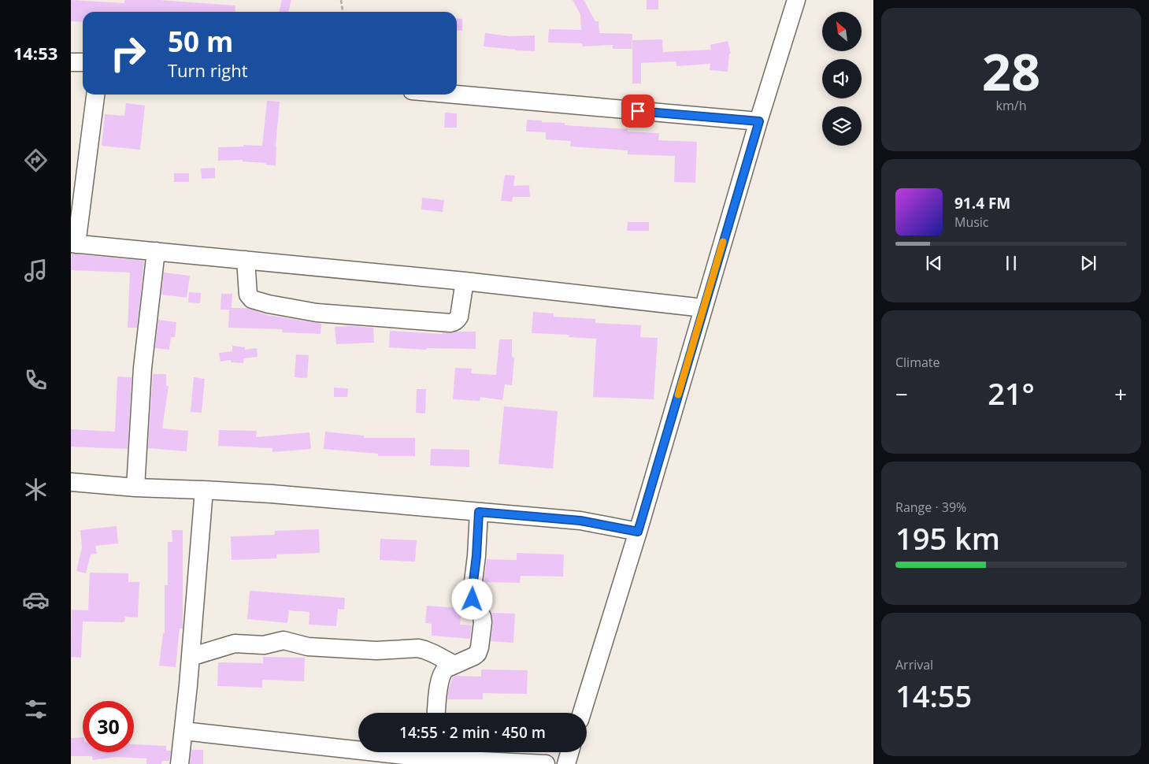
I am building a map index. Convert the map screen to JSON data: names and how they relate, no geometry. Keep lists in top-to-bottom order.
{
  "north": "top left",
  "page": {
    "tabs": "14:53",
    "tile": [
      ["28", "km/h"],
      "Climate",
      ["Range · 39%", "195 km"],
      ["Arrival", "14:55"]
    ],
    "turn": ["50 m", "Turn right"],
    "song": ["91.4 FM", "Music"],
    "heat": ["−", "21°", "+"],
    "limit": "30",
    "trip": "14:55 · 2 min · 450 m"
  }
}
